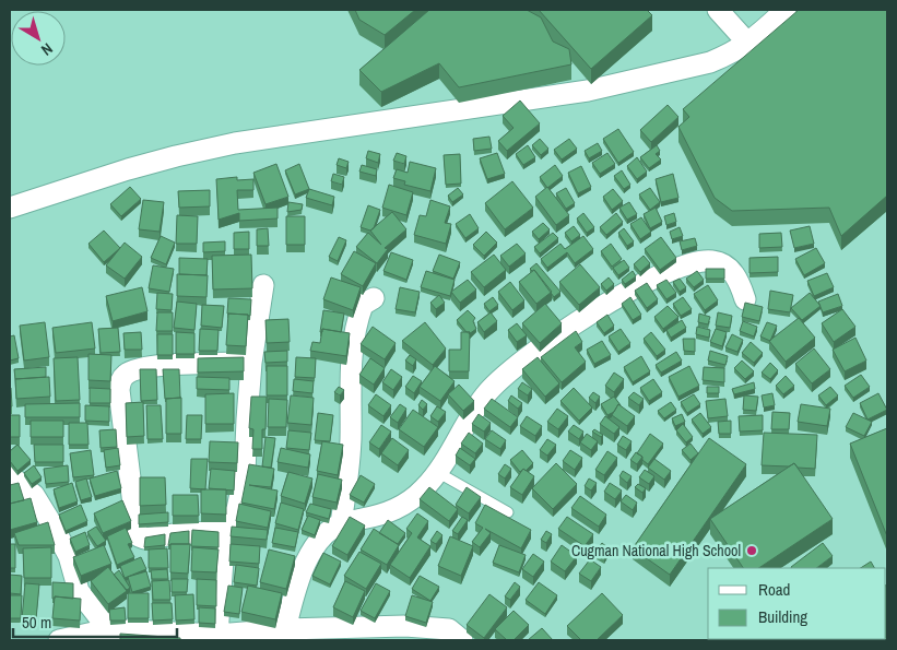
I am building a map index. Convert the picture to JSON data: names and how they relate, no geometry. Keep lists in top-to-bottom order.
{
  "places": ["Cugman National High School"],
  "legend": ["Road", "Building"],
  "scale_bar": "50 m",
  "north": "bottom right"
}
